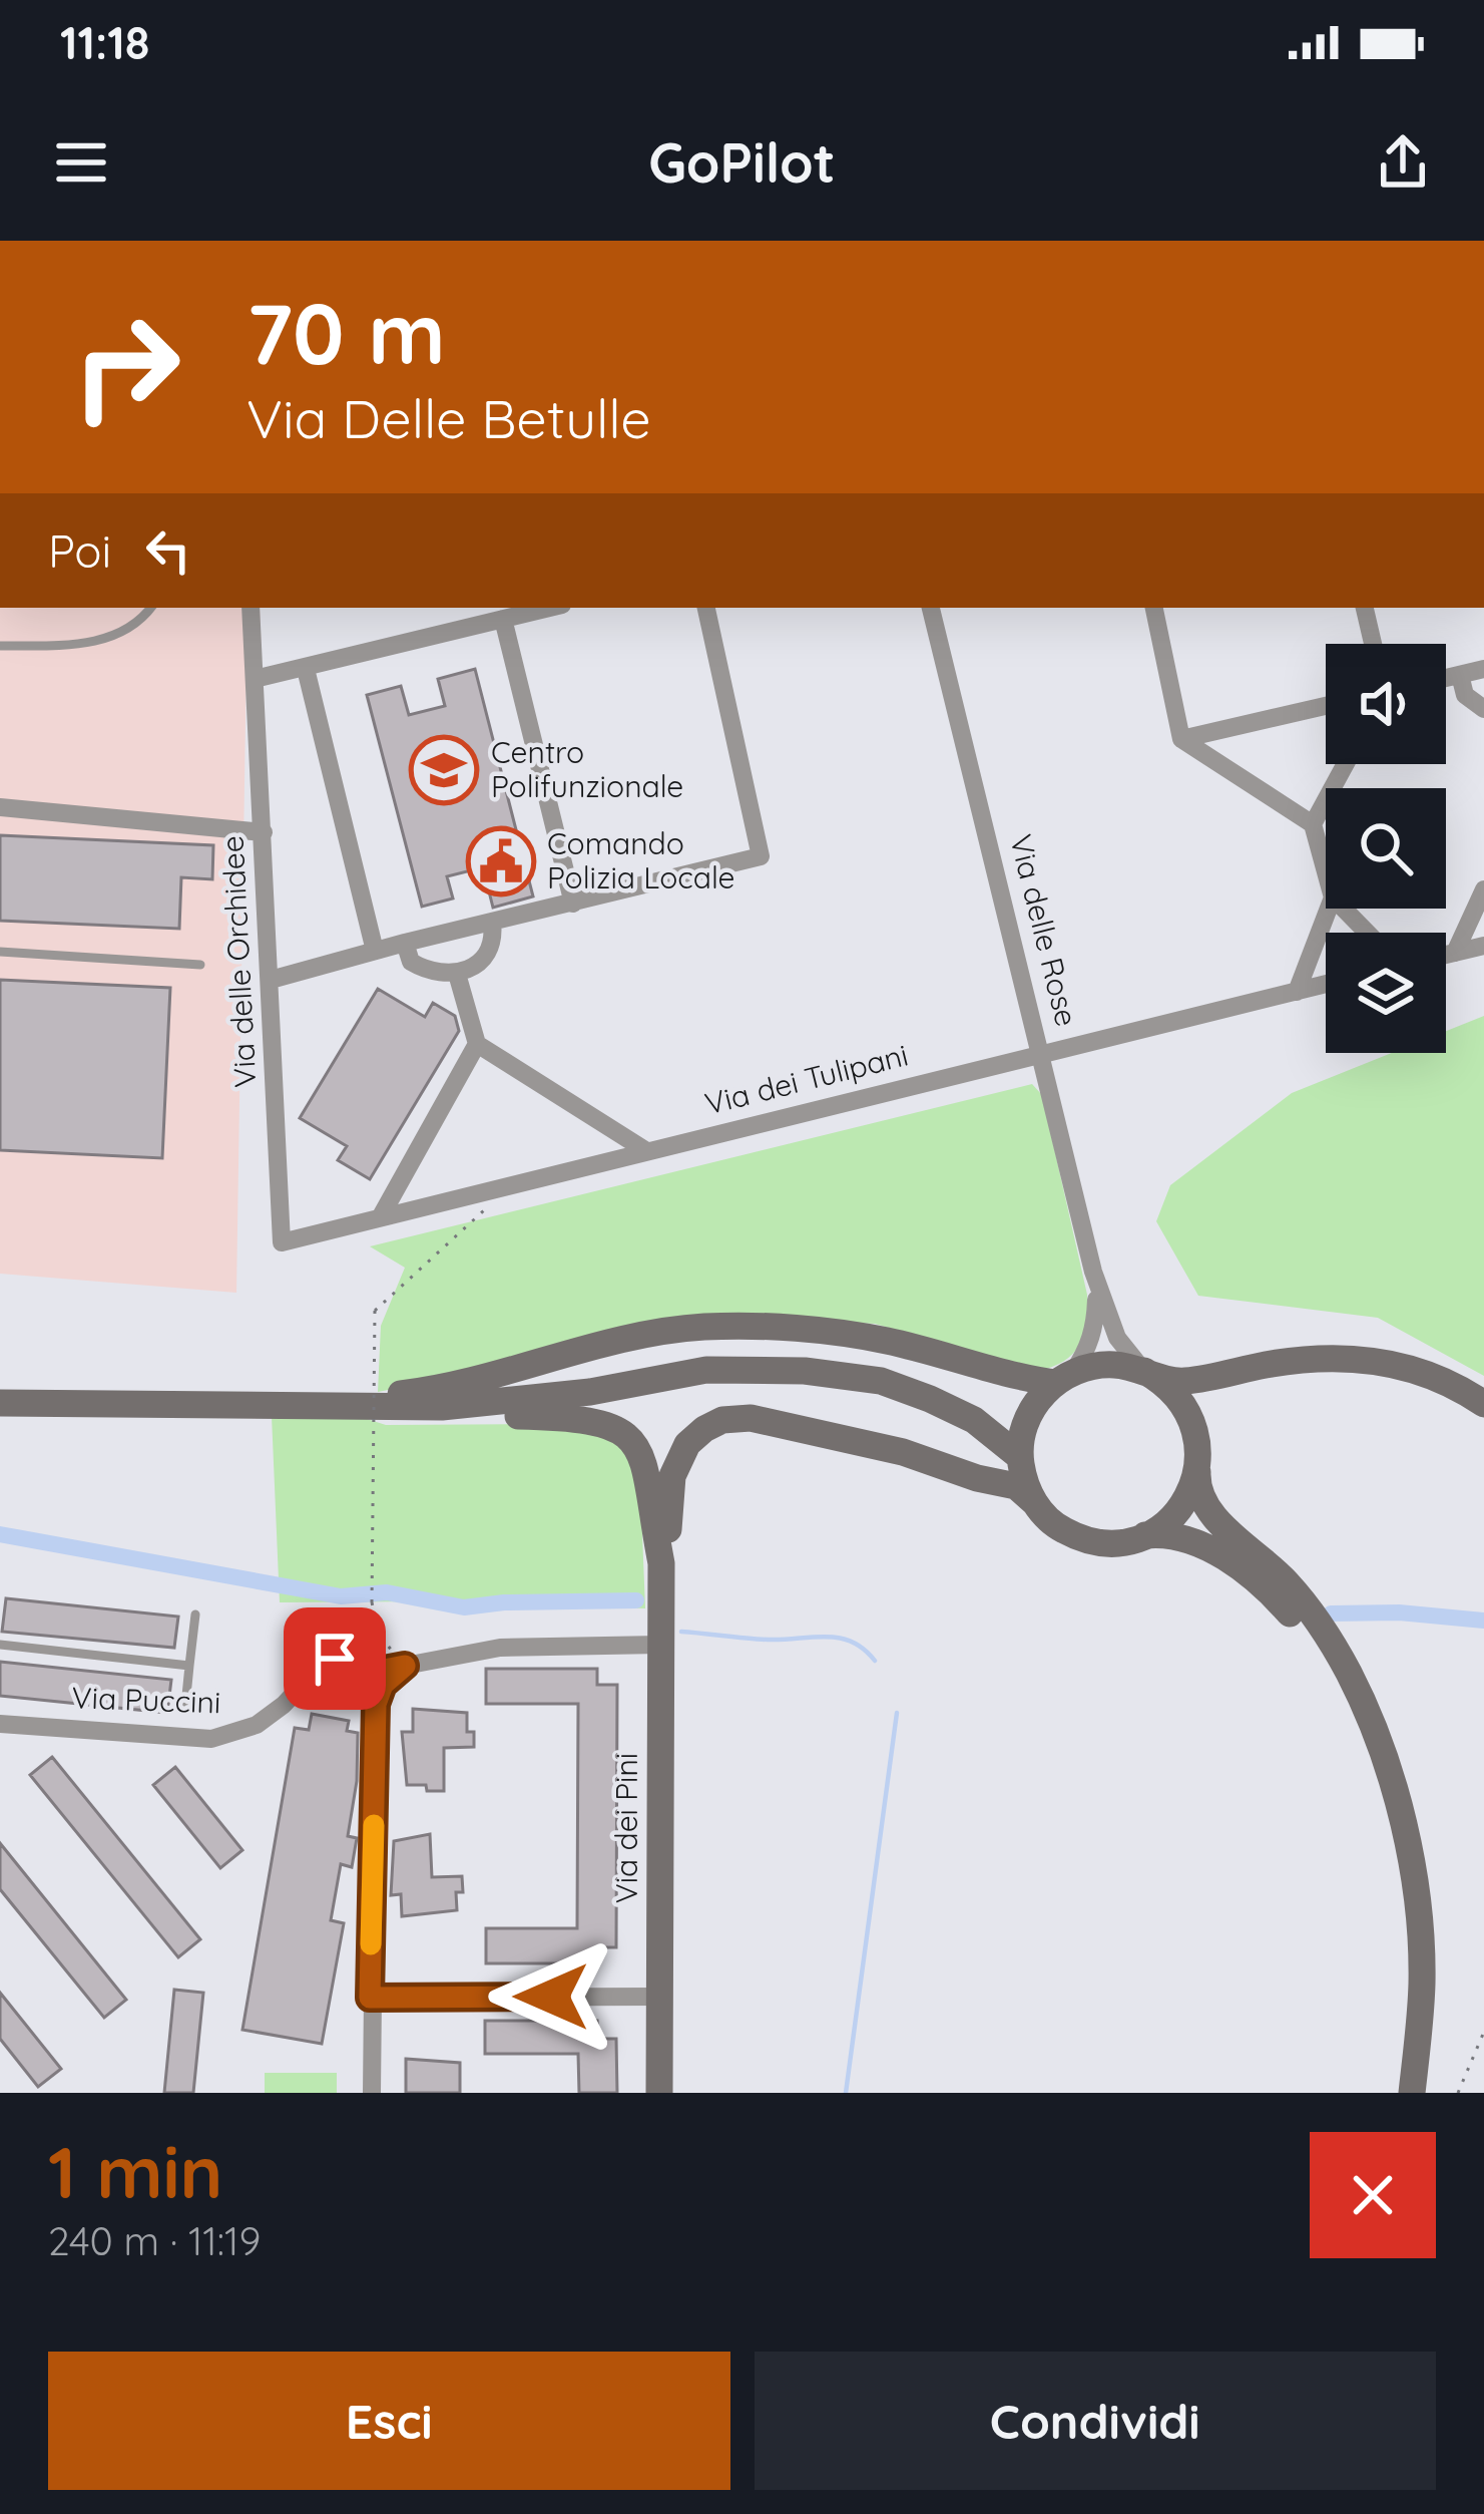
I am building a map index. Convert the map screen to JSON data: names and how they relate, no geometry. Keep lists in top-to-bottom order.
{
  "streets": {
    "main road": ["Via dei Pini"],
    "street": [
      "Via delle Rose",
      "Via delle Orchidee",
      "Via dei Tulipani",
      "Via Puccini"
    ]
  },
  "crossings": [
    ["Via delle Rose", "Via dei Tulipani"],
    ["Via delle Rose", "Via dei Pini"],
    ["Via delle Orchidee", "Via dei Tulipani"],
    ["Via Puccini", "Via dei Pini"]
  ],
  "places": {
    "school or university": ["Centro Polifunzionale"],
    "public building": ["Comando Polizia Locale"]
  },
  "page": {
    "status": "11:18",
    "header": "GoPilot",
    "turn": ["70 m", "Via Delle Betulle"],
    "then": "Poi",
    "heading": ["1 min", "240 m · 11:19"],
    "buttons": ["Esci", "Condividi"]
  }
}
